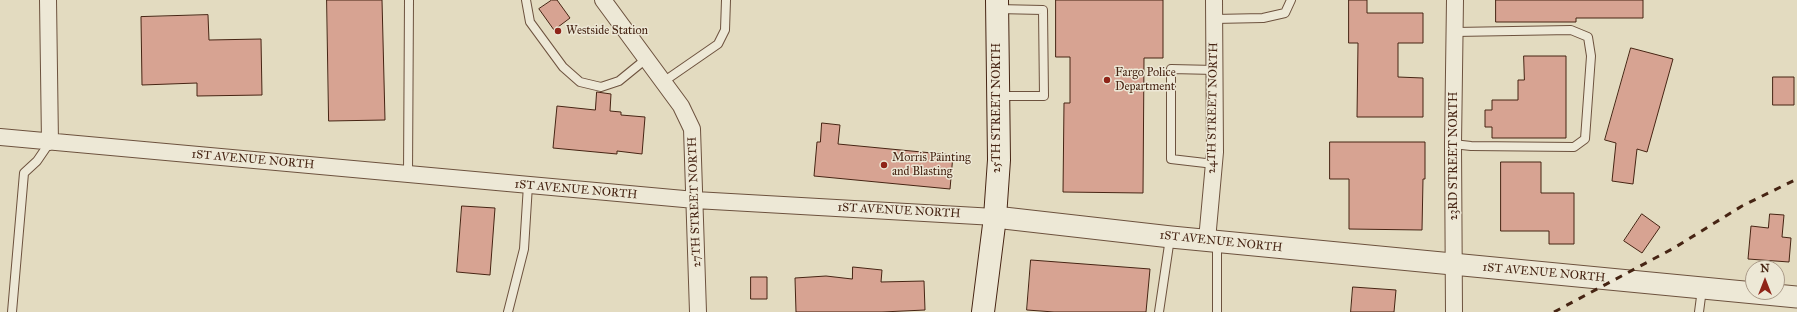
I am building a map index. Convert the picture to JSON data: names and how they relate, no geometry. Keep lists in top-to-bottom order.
{
  "streets": {
    "main road": ["25TH STREET NORTH"],
    "street": [
      "24TH STREET NORTH",
      "23RD STREET NORTH",
      "1ST AVENUE NORTH",
      "27TH STREET NORTH"
    ]
  },
  "crossings": [
    ["25TH STREET NORTH", "1ST AVENUE NORTH"],
    ["24TH STREET NORTH", "1ST AVENUE NORTH"],
    ["23RD STREET NORTH", "1ST AVENUE NORTH"],
    ["1ST AVENUE NORTH", "27TH STREET NORTH"]
  ],
  "places": ["Westside Station", "Fargo Police Department", "Morris Painting and Blasting"],
  "north": "top"
}
